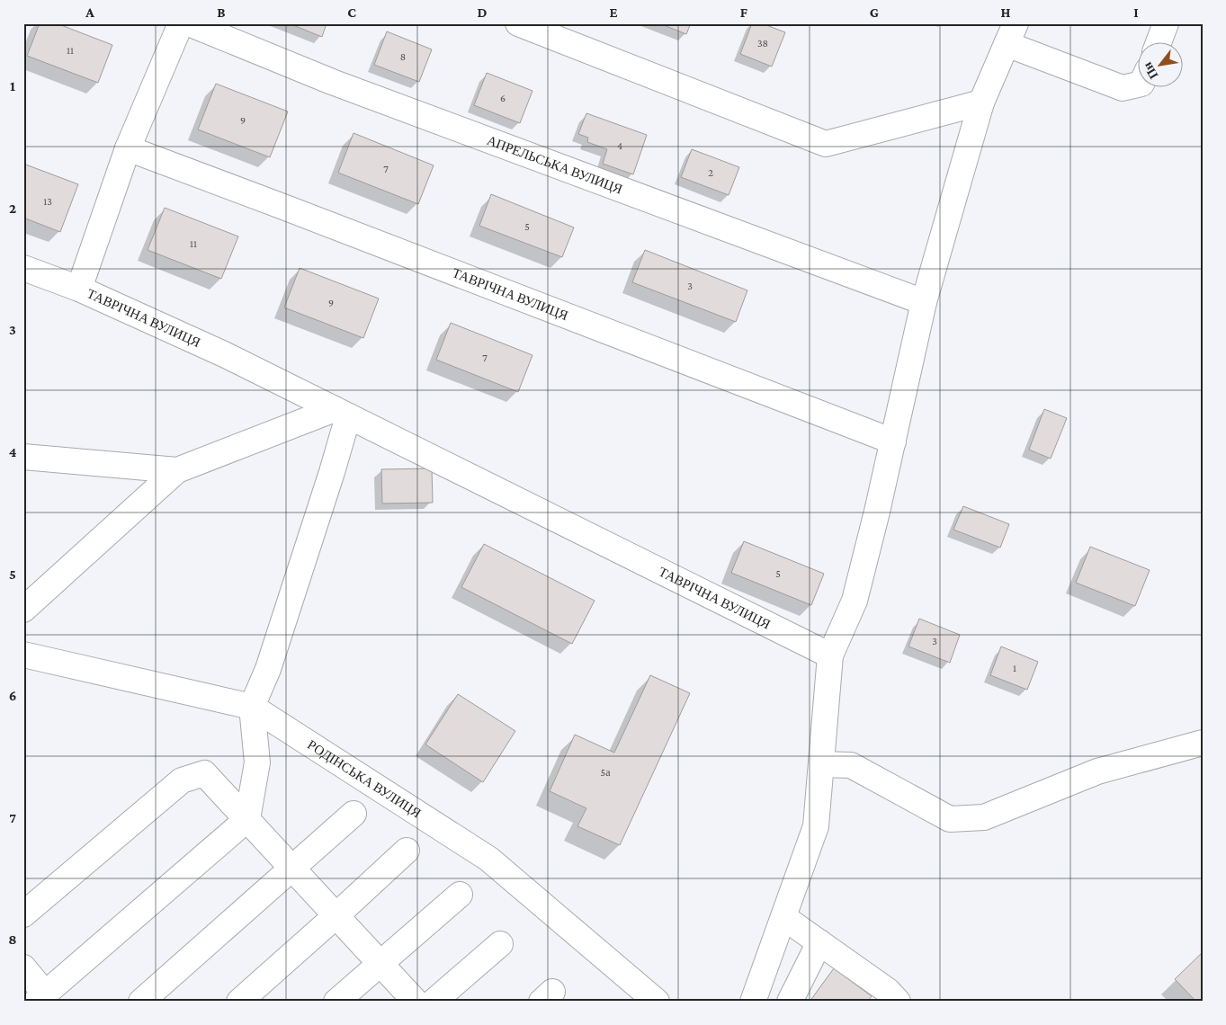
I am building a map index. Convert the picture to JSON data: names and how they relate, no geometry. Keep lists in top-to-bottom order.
{
  "streets": {
    "street": ["АПРЕЛЬСЬКА ВУЛИЦЯ", "ТАВРІЧНА ВУЛИЦЯ", "РОДІНСЬКА ВУЛИЦЯ"]
  },
  "house_numbers": [
    "38",
    "11",
    "8",
    "6",
    "9",
    "4",
    "7",
    "2",
    "13",
    "5",
    "11",
    "3",
    "9",
    "7",
    "5",
    "3",
    "1",
    "5а"
  ],
  "north": "bottom left",
  "grid": {
    "columns": [
      "A",
      "B",
      "C",
      "D",
      "E",
      "F",
      "G",
      "H",
      "I"
    ],
    "rows": [
      "1",
      "2",
      "3",
      "4",
      "5",
      "6",
      "7",
      "8"
    ]
  }
}
